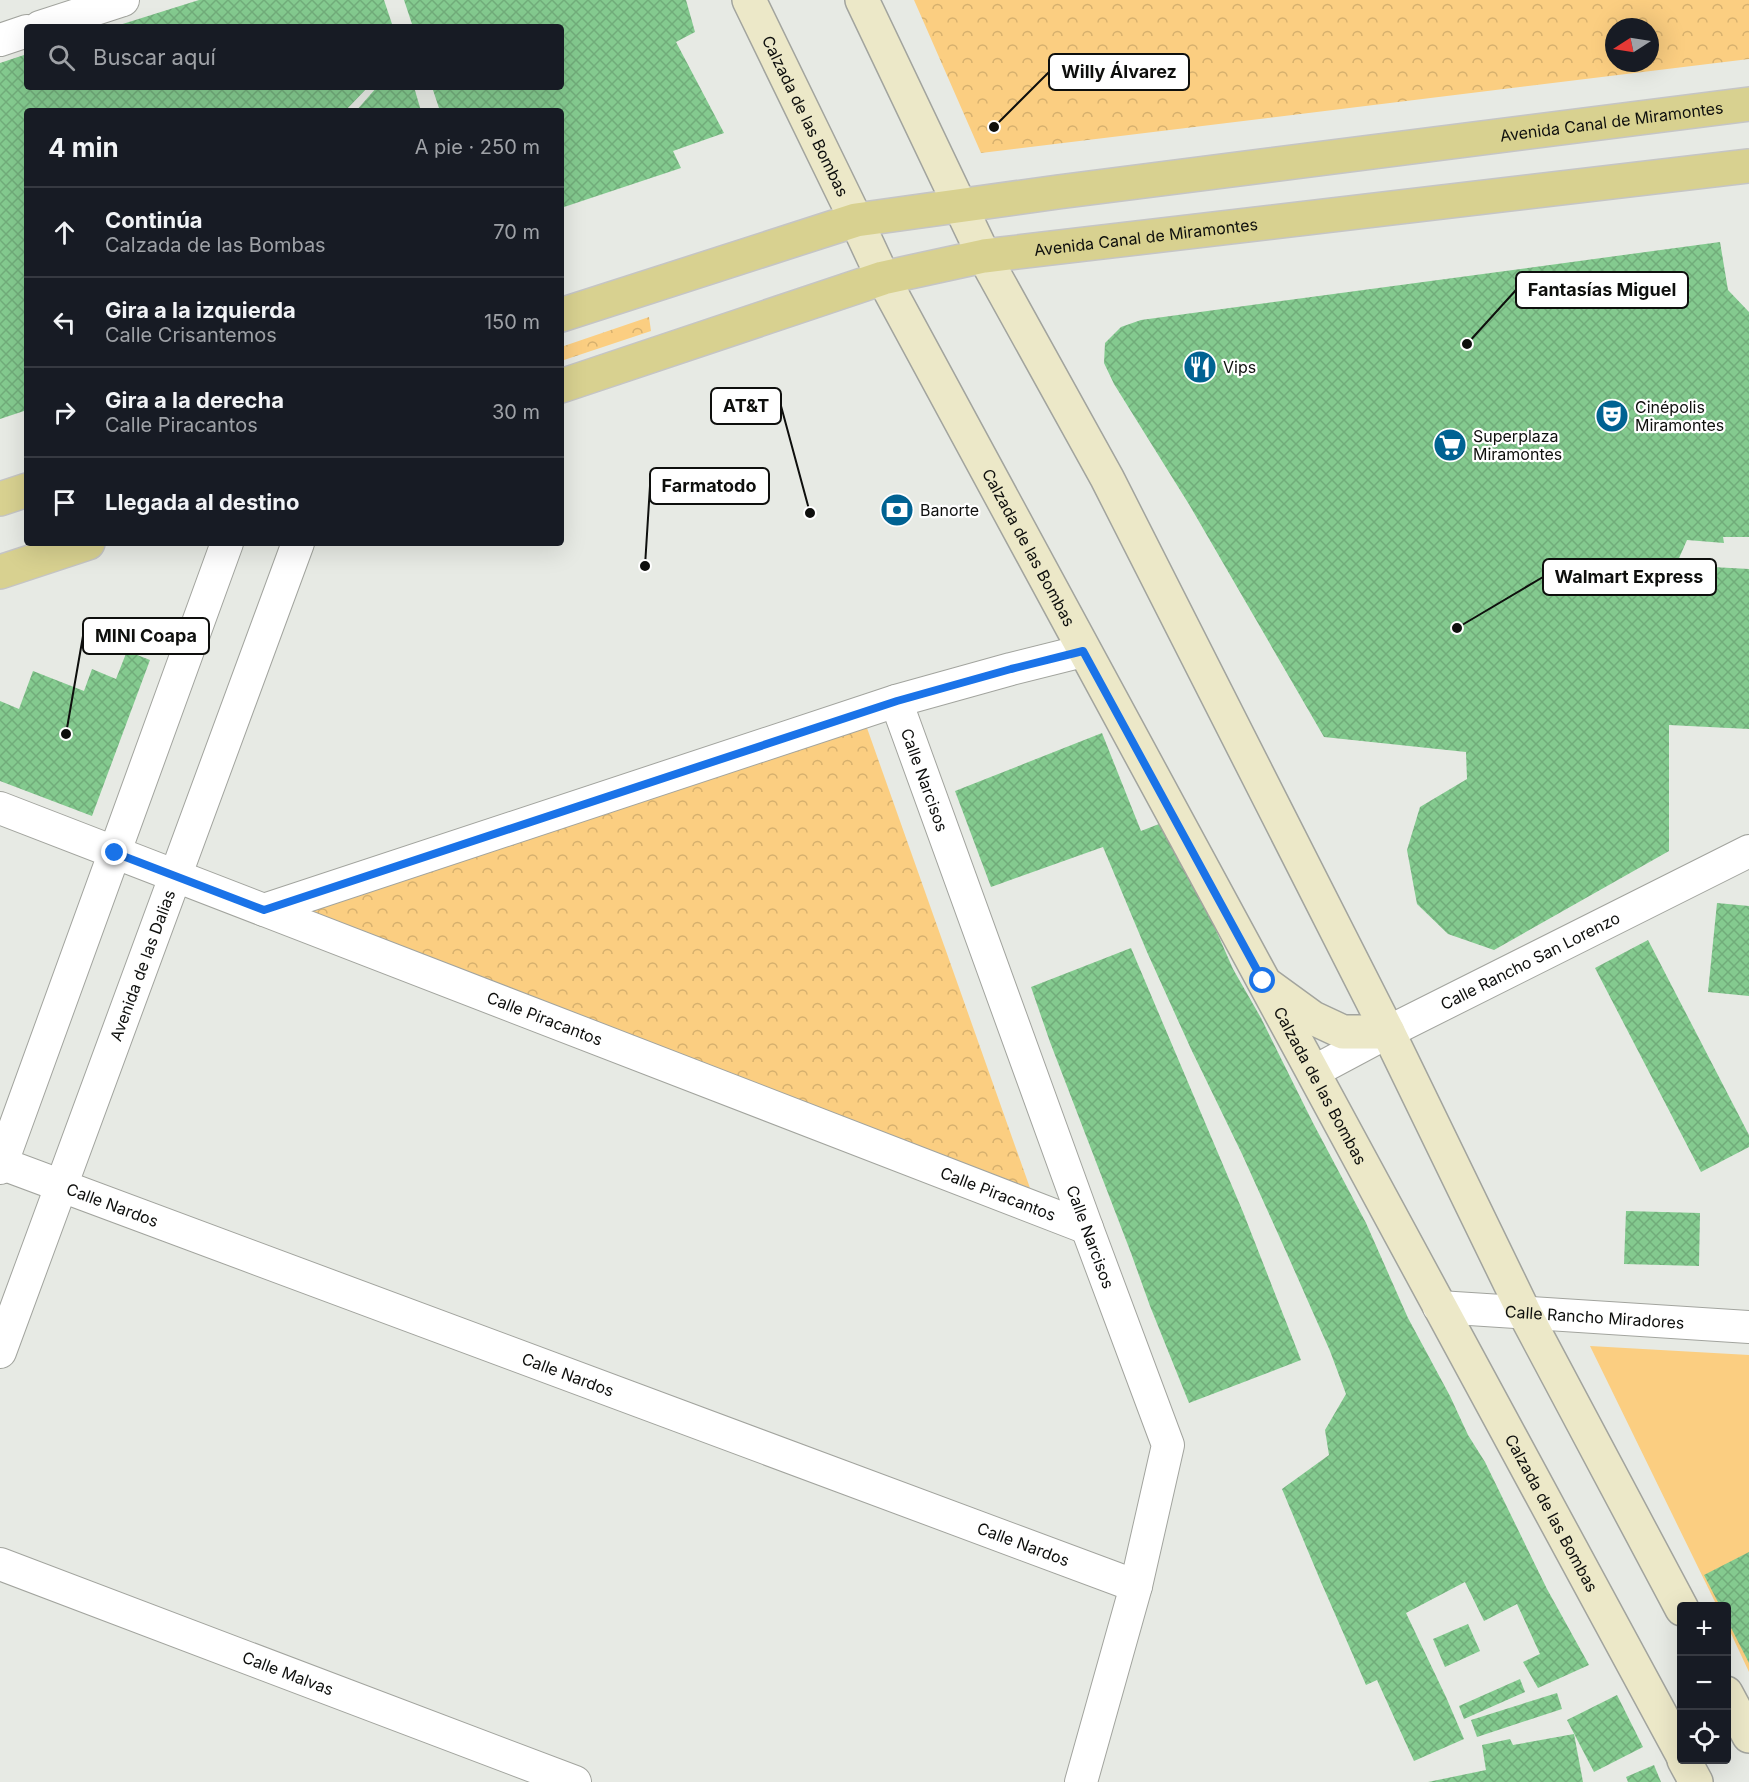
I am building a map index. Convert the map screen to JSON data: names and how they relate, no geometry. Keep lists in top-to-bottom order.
{
  "streets": {
    "main road": ["Calzada de las Bombas", "Avenida Canal de Miramontes"],
    "street": [
      "Calle Narcisos",
      "Calle Rancho San Lorenzo",
      "Avenida de las Dalias",
      "Calle Piracantos",
      "Calle Nardos",
      "Calle Rancho Miradores",
      "Calle Malvas"
    ]
  },
  "crossings": [
    ["Calzada de las Bombas", "Avenida Canal de Miramontes"],
    ["Calzada de las Bombas", "Calle Rancho San Lorenzo"],
    ["Calzada de las Bombas", "Calle Rancho Miradores"],
    ["Calle Narcisos", "Calle Piracantos"],
    ["Calle Narcisos", "Calle Nardos"],
    ["Avenida de las Dalias", "Calle Piracantos"],
    ["Avenida de las Dalias", "Calle Nardos"]
  ],
  "places": {
    "other": [
      "Willy Álvarez",
      "Fantasías Miguel",
      "AT&T",
      "Farmatodo",
      "Walmart Express",
      "MINI Coapa"
    ],
    "restaurant": ["Vips"],
    "theatre": ["Cinépolis Miramontes"],
    "supermarket": ["Superplaza Miramontes"],
    "bank": ["Banorte"]
  },
  "north": "left",
  "page": {
    "search": "Buscar aquí",
    "heading": ["4 min", "A pie · 250 m"],
    "list": [
      ["Continúa", "Calzada de las Bombas", "70 m"],
      ["Gira a la izquierda", "Calle Crisantemos", "150 m"],
      ["Gira a la derecha", "Calle Piracantos", "30 m"],
      "Llegada al destino"
    ],
    "map_buttons": ["+", "−"]
  }
}
